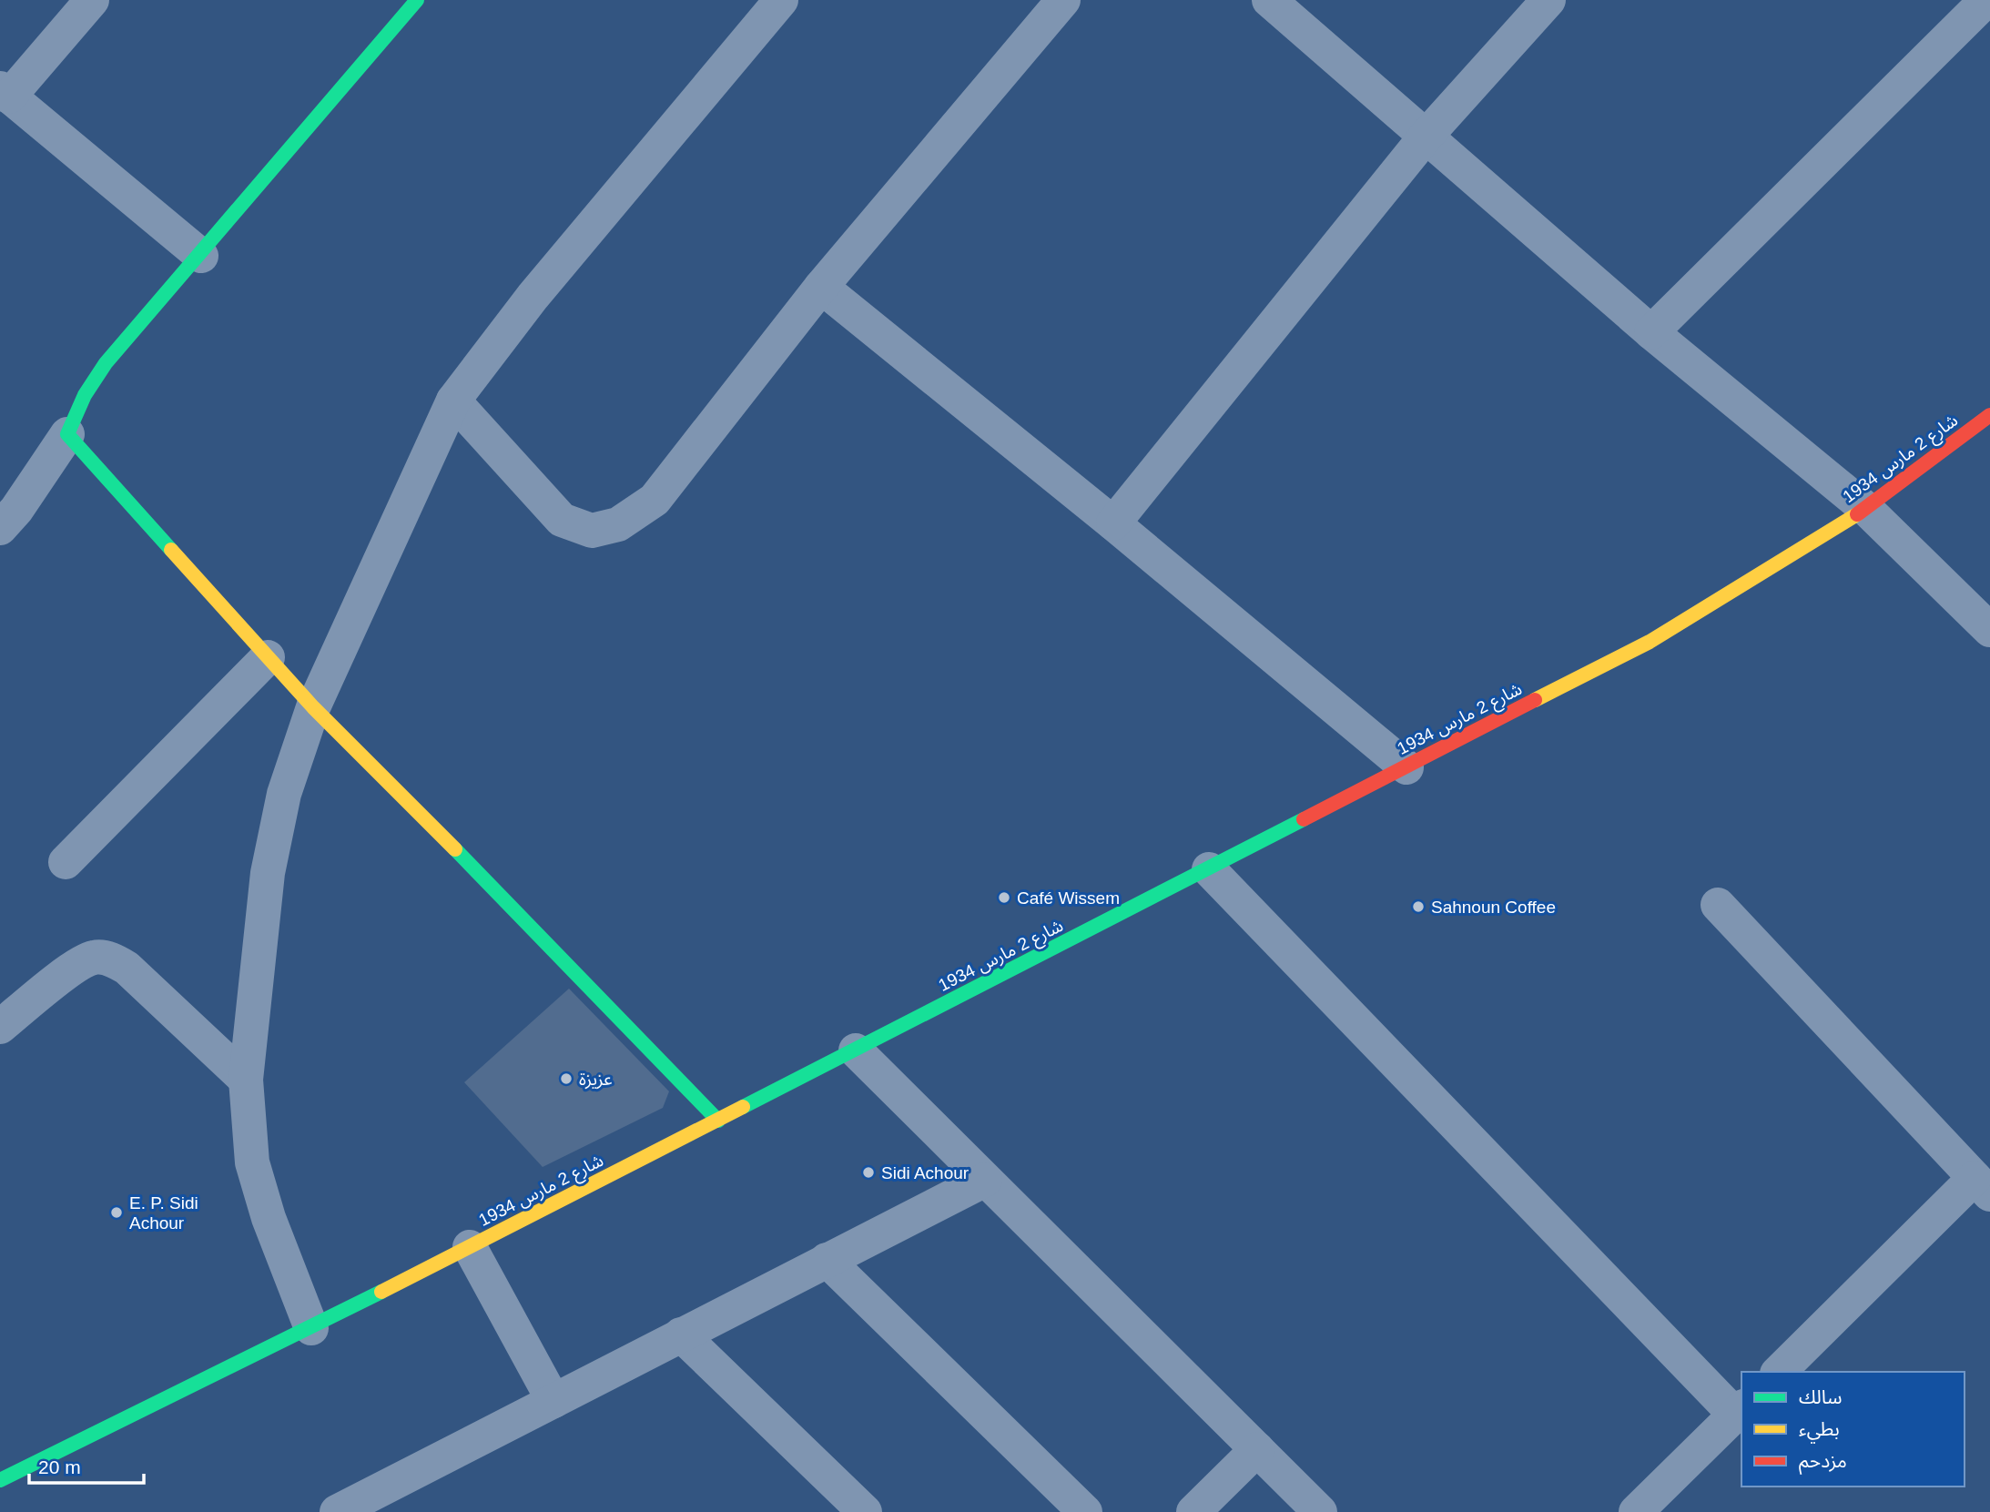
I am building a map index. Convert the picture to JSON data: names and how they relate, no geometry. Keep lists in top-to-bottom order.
{
  "streets": {
    "street": ["شارع 2 مارس 1934"]
  },
  "places": [
    "Café Wissem",
    "Sahnoun Coffee",
    "عزيزة",
    "Sidi Achour",
    "E. P. Sidi Achour"
  ],
  "legend": ["سالك", "بطيء", "مزدحم"],
  "scale_bar": "20 m"
}
